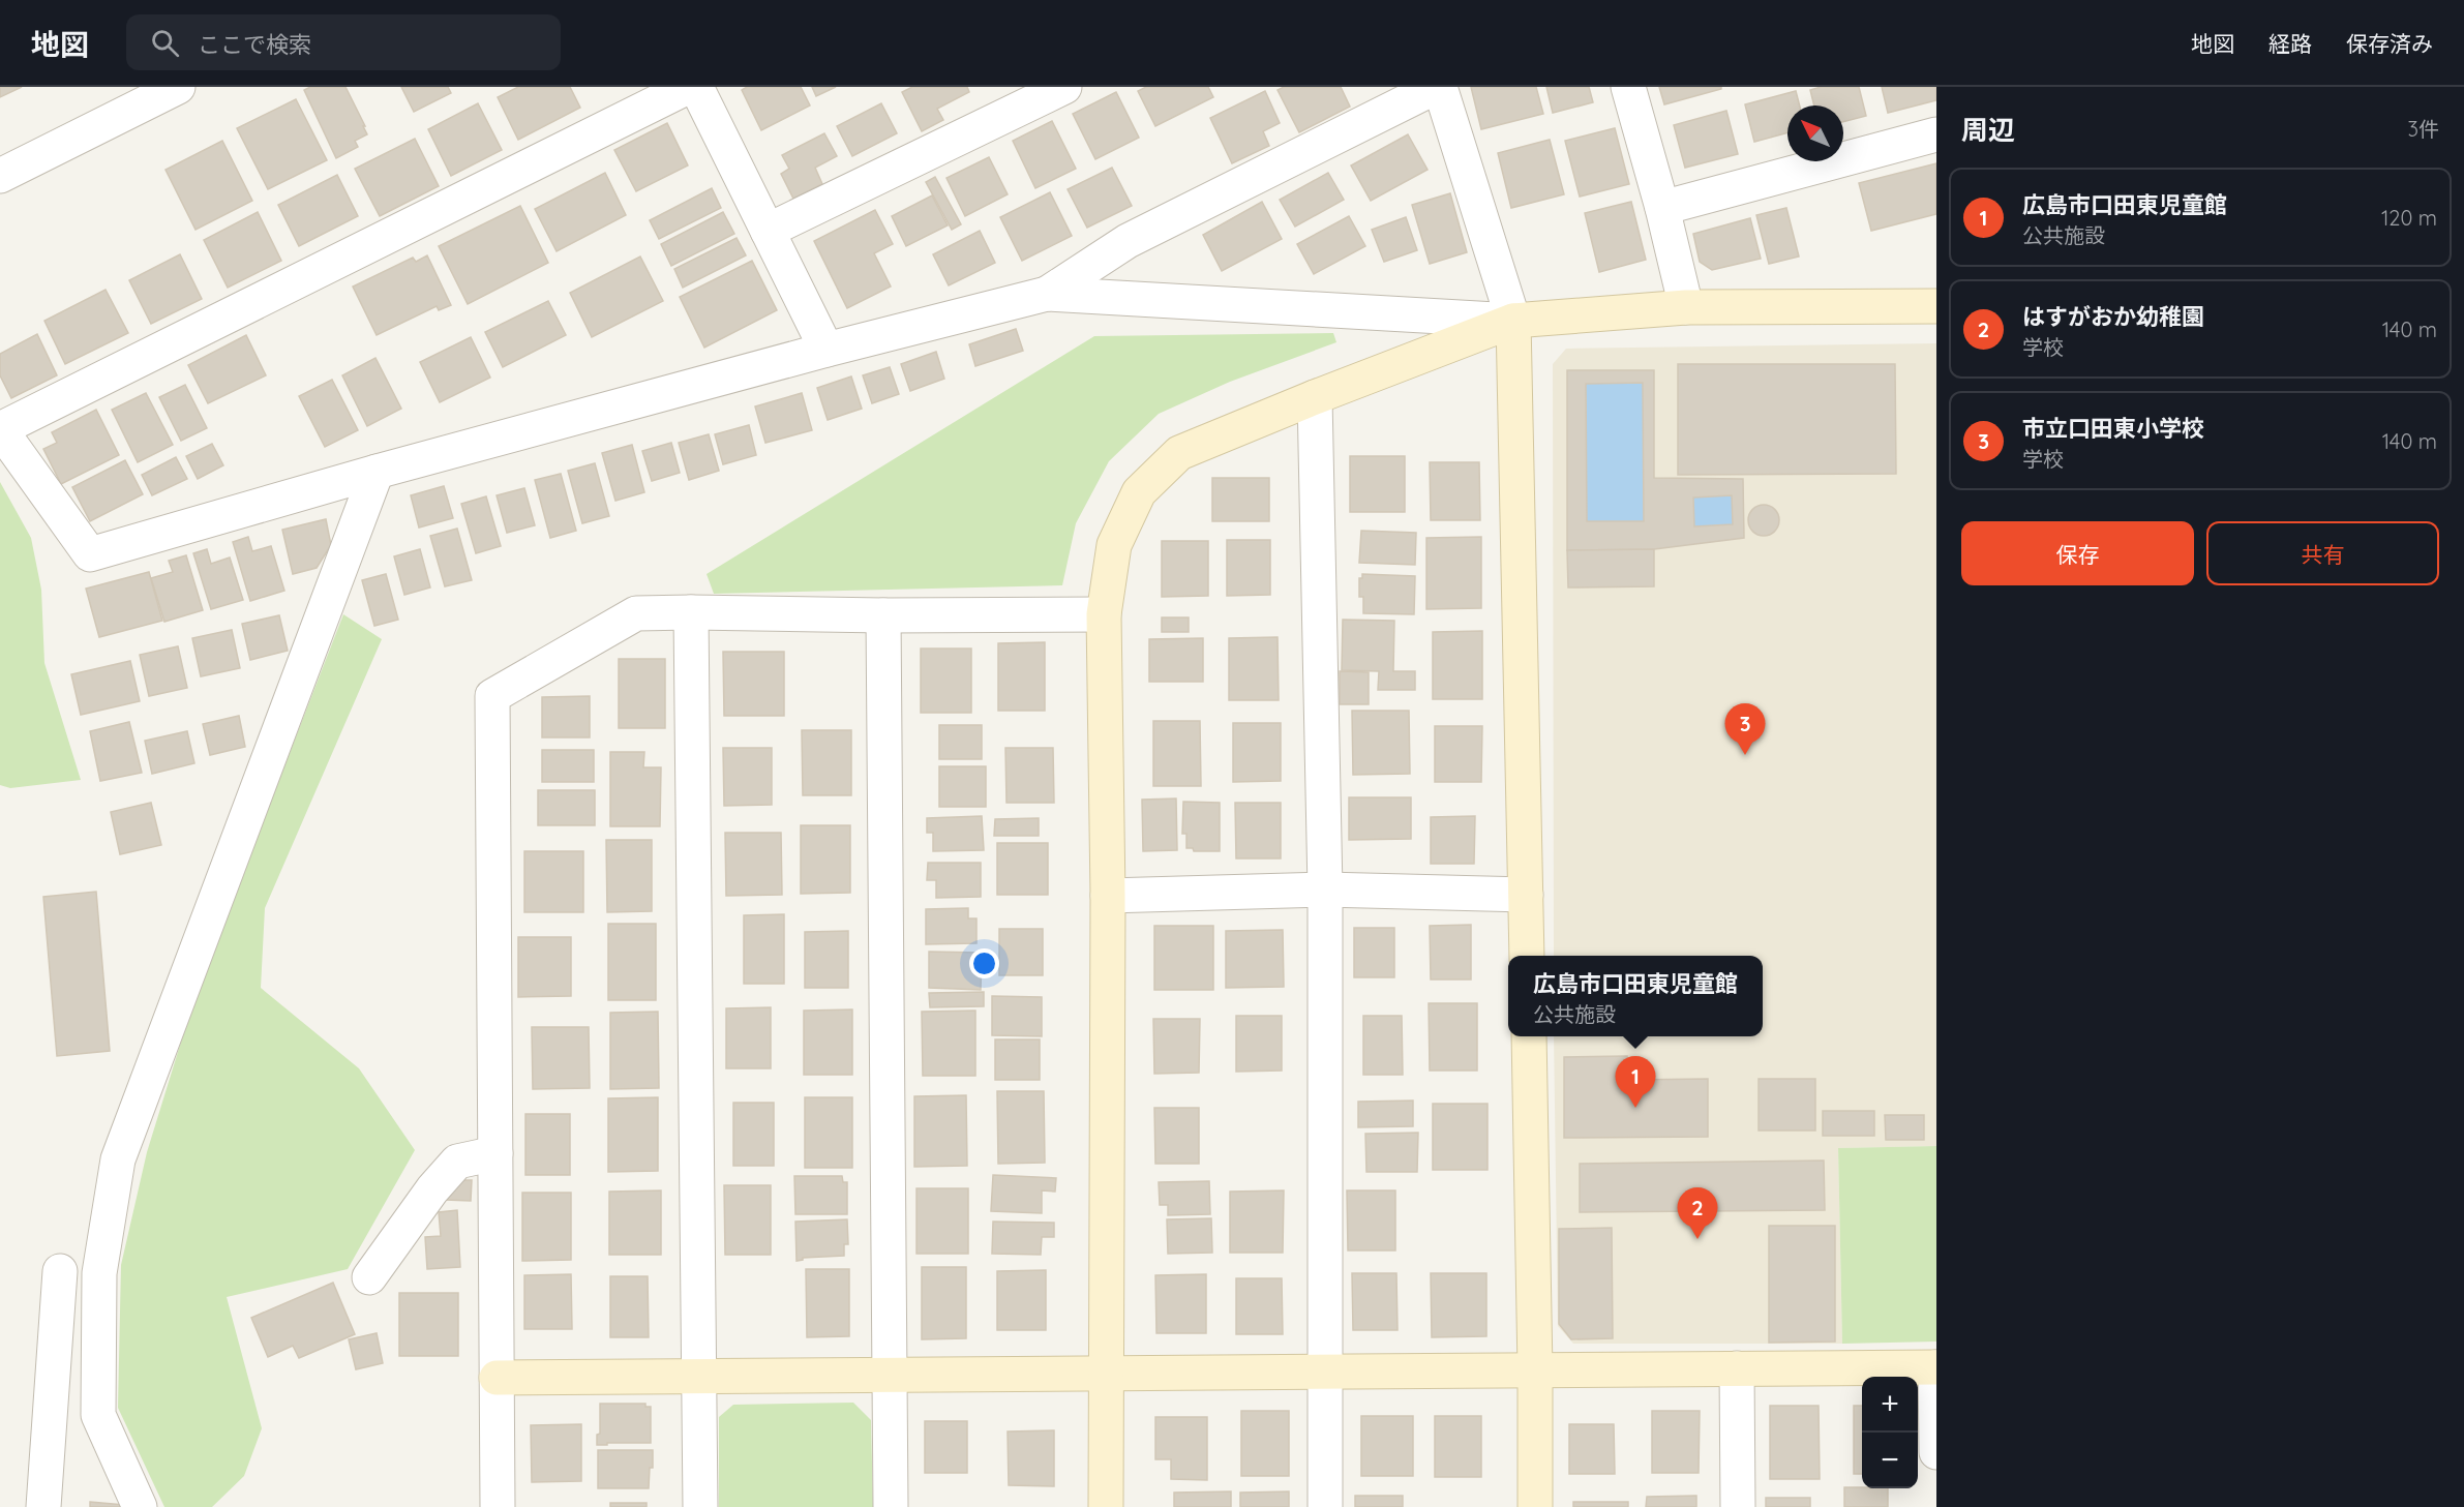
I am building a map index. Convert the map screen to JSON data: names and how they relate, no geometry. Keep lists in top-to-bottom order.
{
  "north": "top left",
  "page": {
    "header": "地図",
    "search": "ここで検索",
    "nav": ["地図", "経路", "保存済み"],
    "heading": ["周辺", "3件"],
    "list": [
      {
        "mark": "1",
        "name": "広島市口田東児童館",
        "note": "公共施設",
        "value": "120 m"
      },
      {
        "mark": "2",
        "name": "はすがおか幼稚園",
        "note": "学校",
        "value": "140 m"
      },
      {
        "mark": "3",
        "name": "市立口田東小学校",
        "note": "学校",
        "value": "140 m"
      }
    ],
    "buttons": ["保存", "共有"],
    "pins": ["3", "1", "2"],
    "popup": ["広島市口田東児童館", "公共施設"],
    "map_buttons": ["+", "−"]
  }
}
